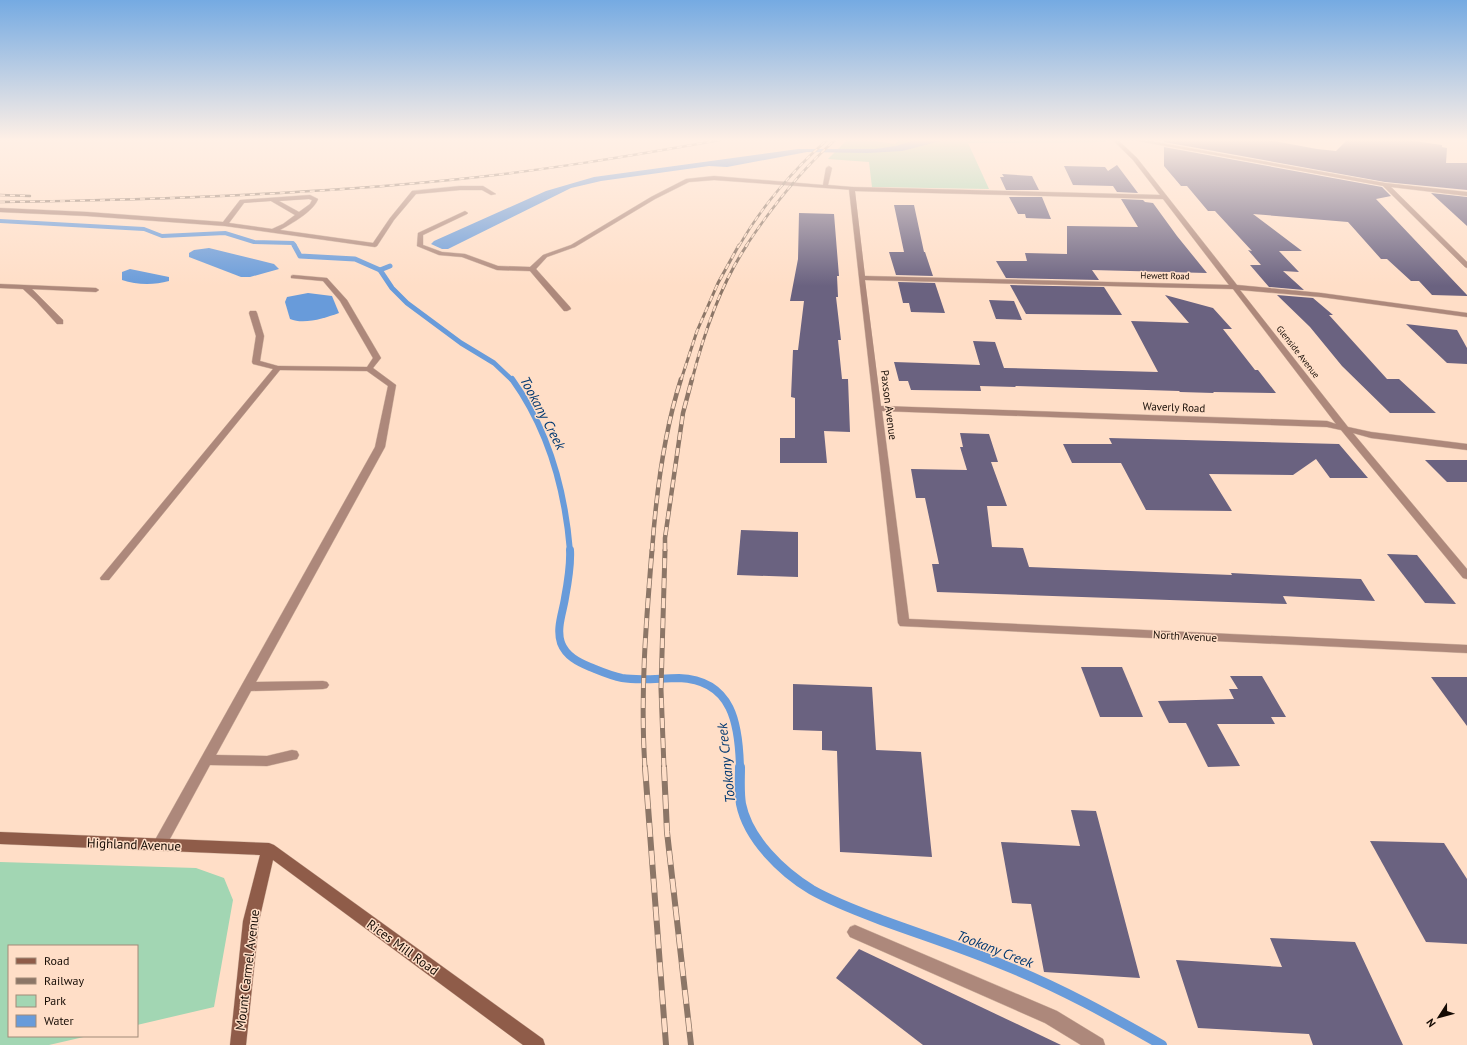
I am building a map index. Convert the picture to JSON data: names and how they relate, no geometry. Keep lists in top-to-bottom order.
{
  "streets": {
    "street": [
      "Hewett Road",
      "Glenside Avenue",
      "Paxson Avenue",
      "Waverly Road",
      "North Avenue",
      "Highland Avenue",
      "Rices Mill Road",
      "Mount Carmel Avenue"
    ]
  },
  "crossings": [
    ["Hewett Road", "Glenside Avenue"],
    ["Hewett Road", "Paxson Avenue"],
    ["Glenside Avenue", "Waverly Road"],
    ["Paxson Avenue", "Waverly Road"],
    ["Paxson Avenue", "North Avenue"],
    ["Highland Avenue", "Rices Mill Road"],
    ["Highland Avenue", "Mount Carmel Avenue"],
    ["Rices Mill Road", "Mount Carmel Avenue"]
  ],
  "water": ["Tookany Creek"],
  "legend": [
    "Road",
    "Railway",
    "Park",
    "Water"
  ],
  "north": "bottom left"
}
